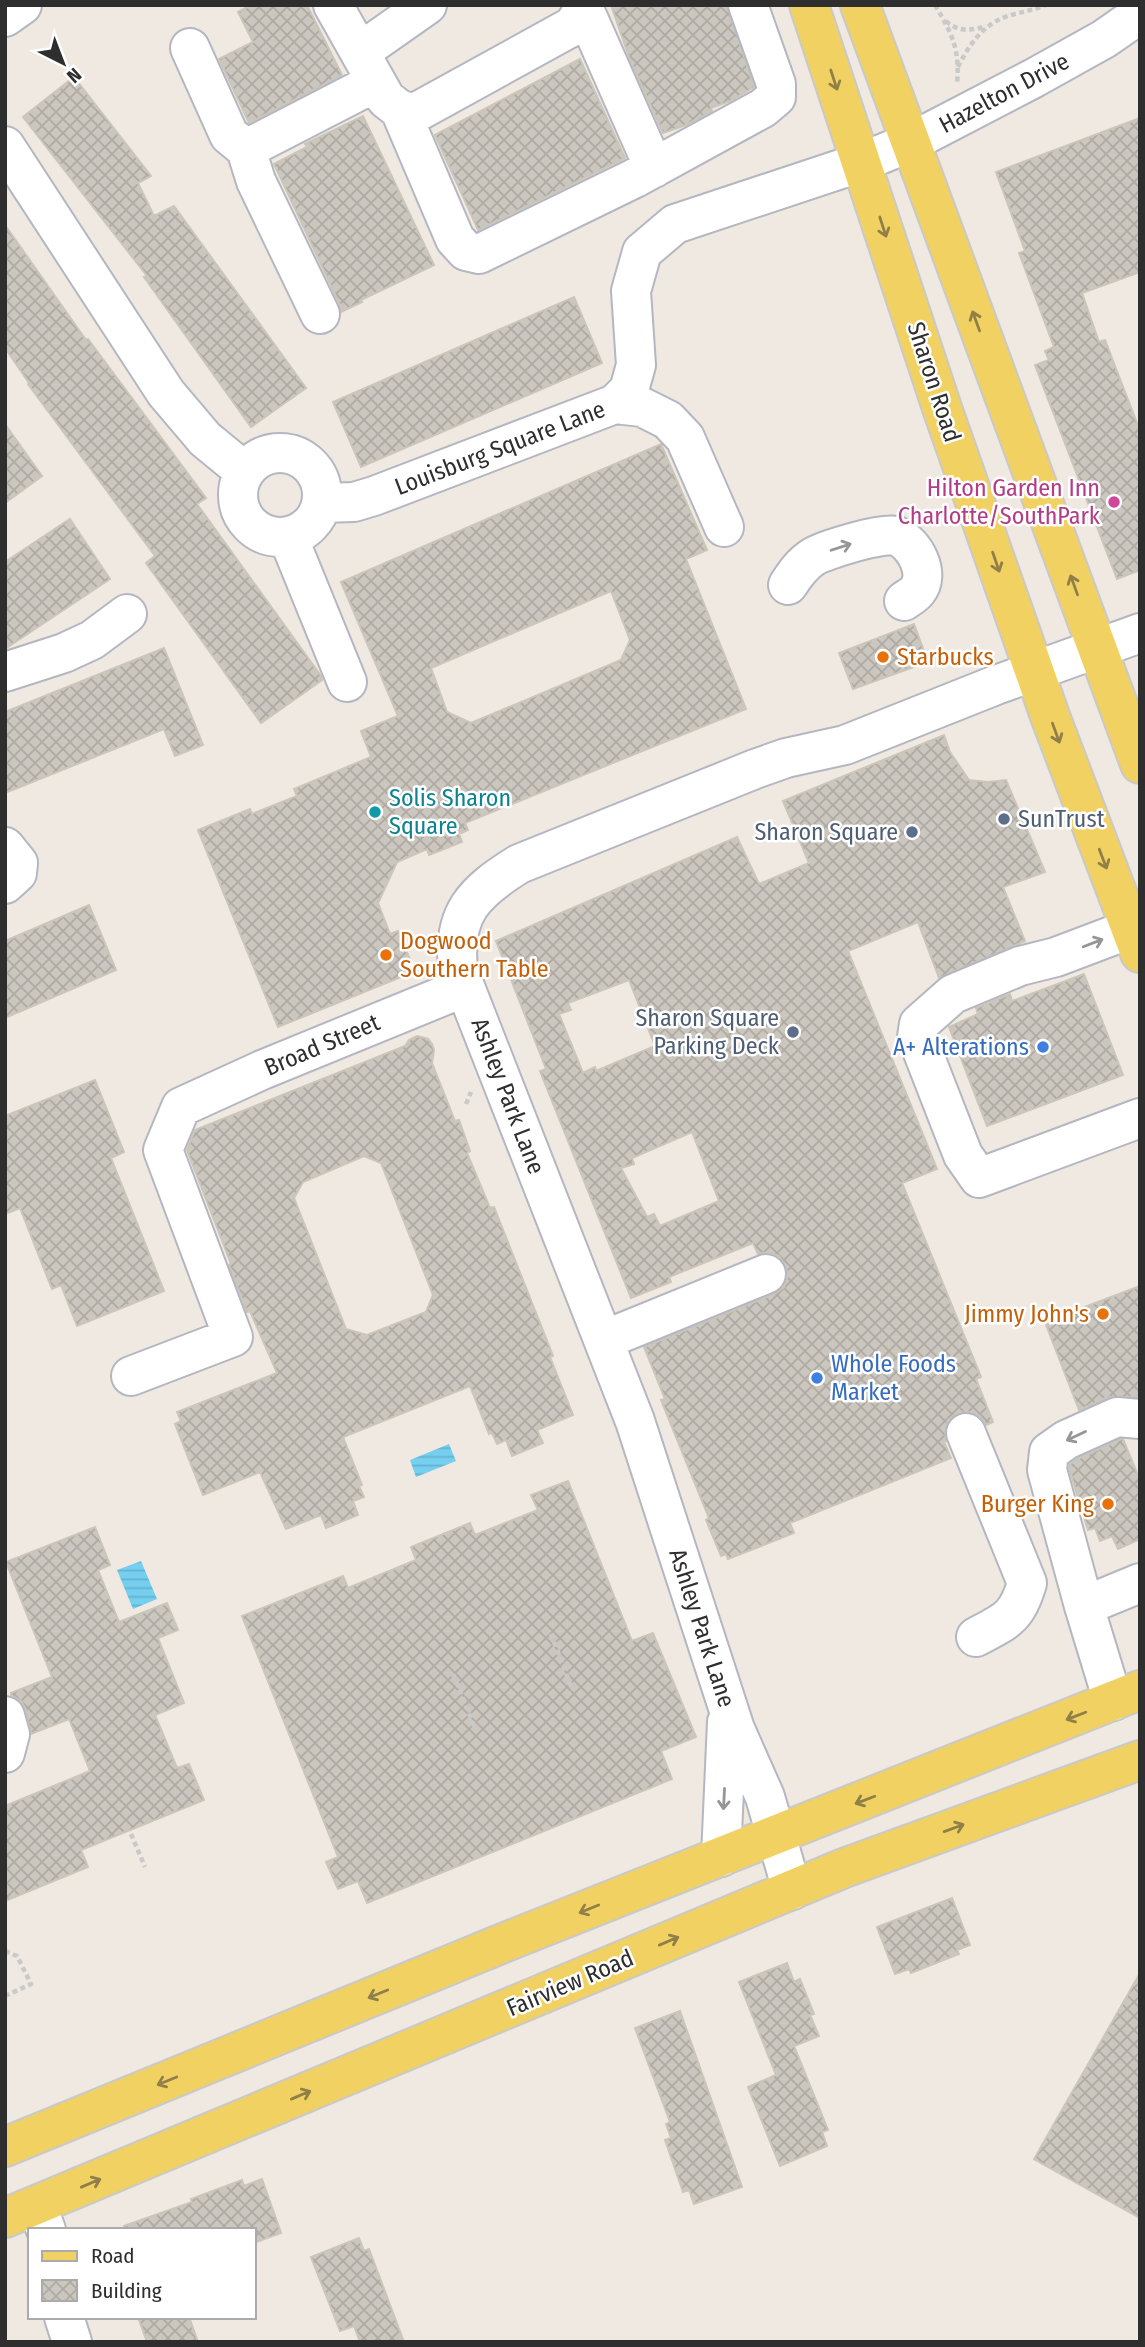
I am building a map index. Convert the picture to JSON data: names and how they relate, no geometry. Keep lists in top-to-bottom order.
{
  "streets": {
    "main road": ["Sharon Road", "Fairview Road"],
    "street": [
      "Hazelton Drive",
      "Louisburg Square Lane",
      "Broad Street",
      "Ashley Park Lane"
    ]
  },
  "crossings": [
    ["Hazelton Drive", "Sharon Road"],
    ["Hazelton Drive", "Louisburg Square Lane"],
    ["Sharon Road", "Louisburg Square Lane"],
    ["Sharon Road", "Ashley Park Lane"],
    ["Broad Street", "Ashley Park Lane"],
    ["Ashley Park Lane", "Fairview Road"]
  ],
  "places": [
    "Hilton Garden Inn Charlotte/SouthPark",
    "Starbucks",
    "Solis Sharon Square",
    "SunTrust",
    "Sharon Square",
    "Dogwood Southern Table",
    "Sharon Square Parking Deck",
    "A+ Alterations",
    "Jimmy John's",
    "Whole Foods Market",
    "Burger King"
  ],
  "legend": ["Road", "Building"],
  "north": "bottom right"
}
